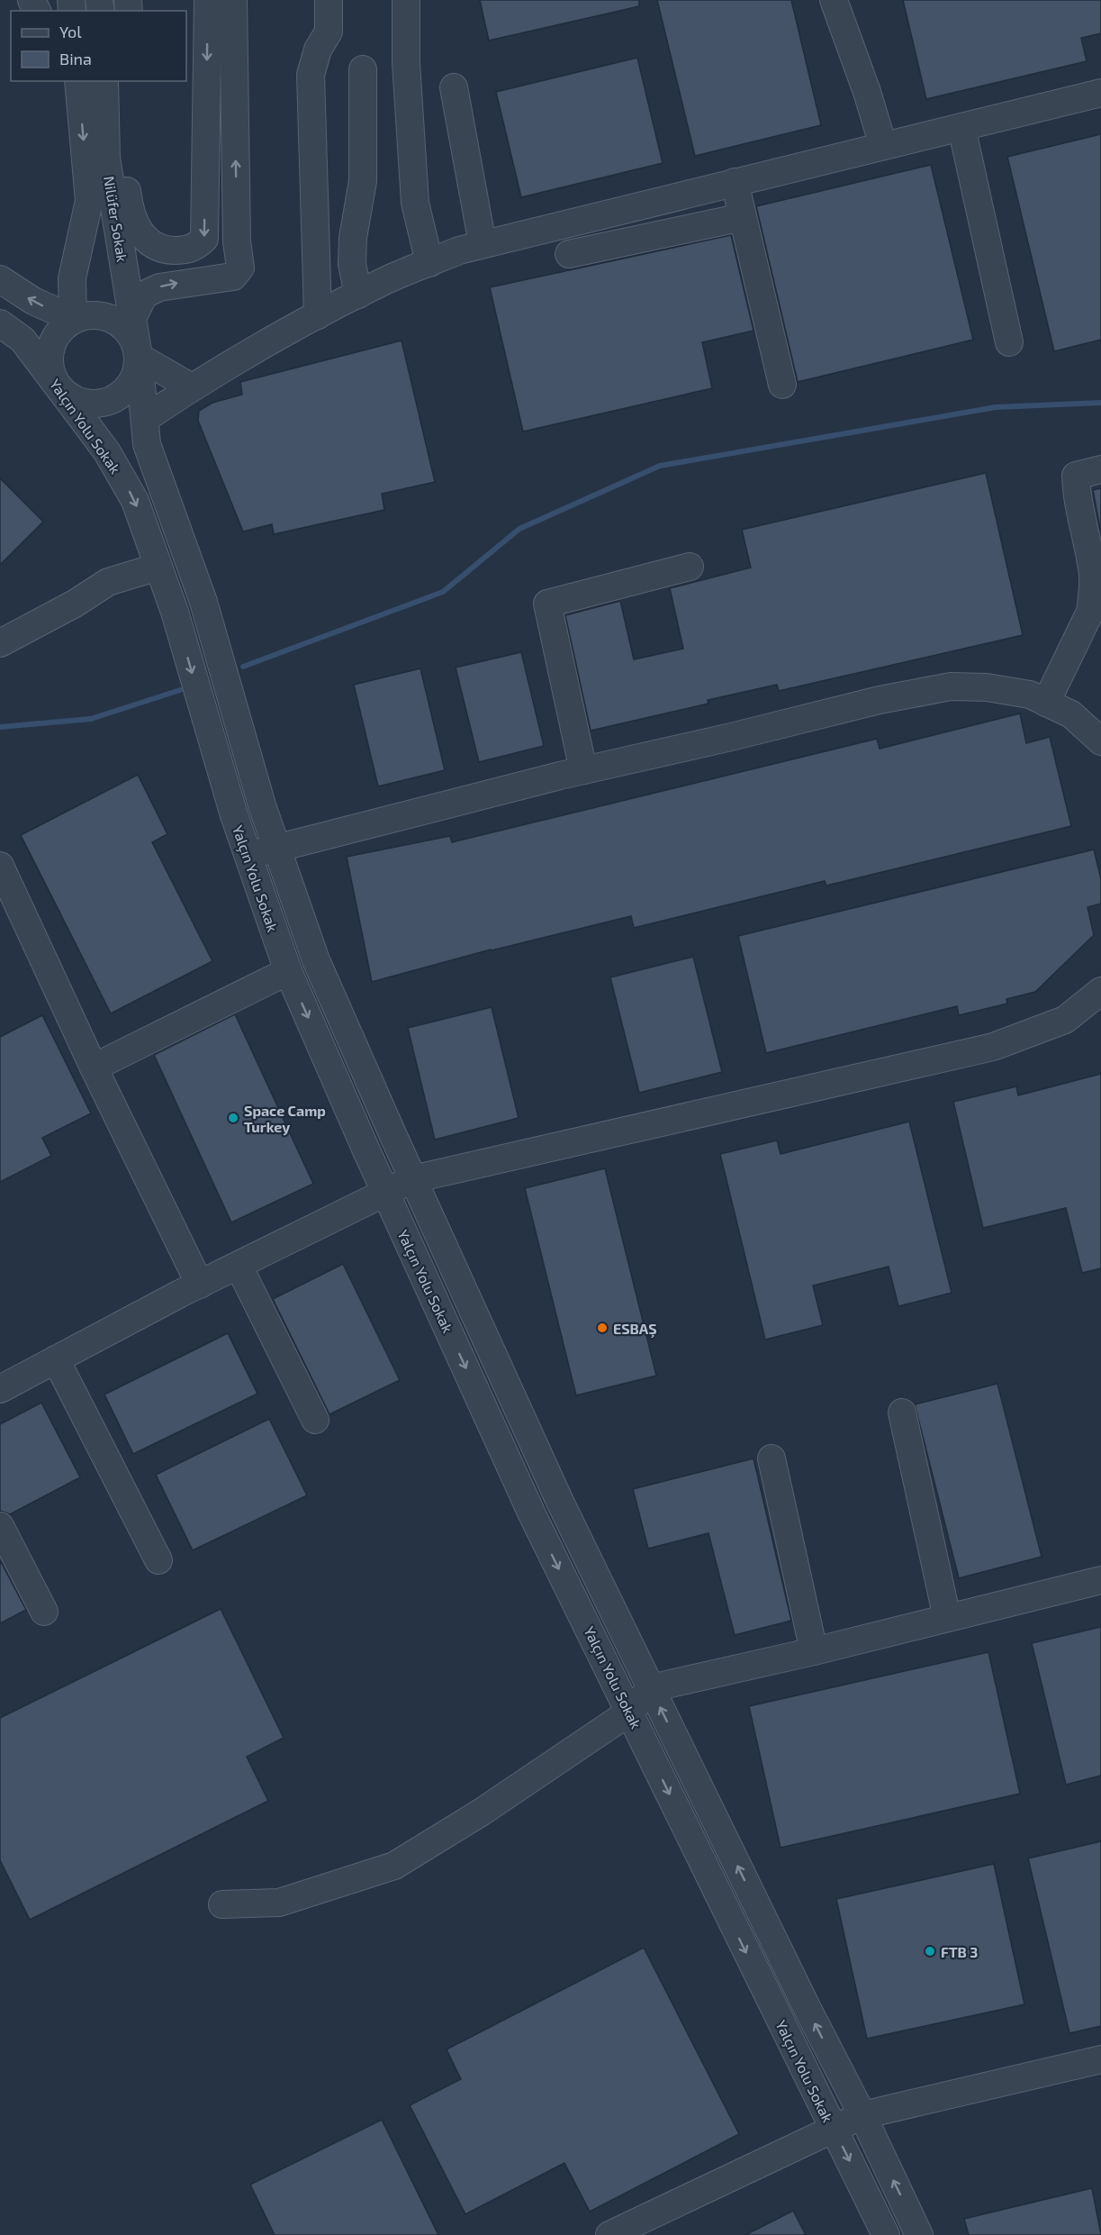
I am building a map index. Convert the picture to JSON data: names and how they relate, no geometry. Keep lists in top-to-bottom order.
{
  "streets": {
    "street": ["Nilüfer Sokak", "Yalçın Yolu Sokak"]
  },
  "crossings": [
    ["Nilüfer Sokak", "Yalçın Yolu Sokak"]
  ],
  "places": ["Space Camp Turkey", "ESBAŞ", "FTB 3"],
  "legend": ["Yol", "Bina"]
}
